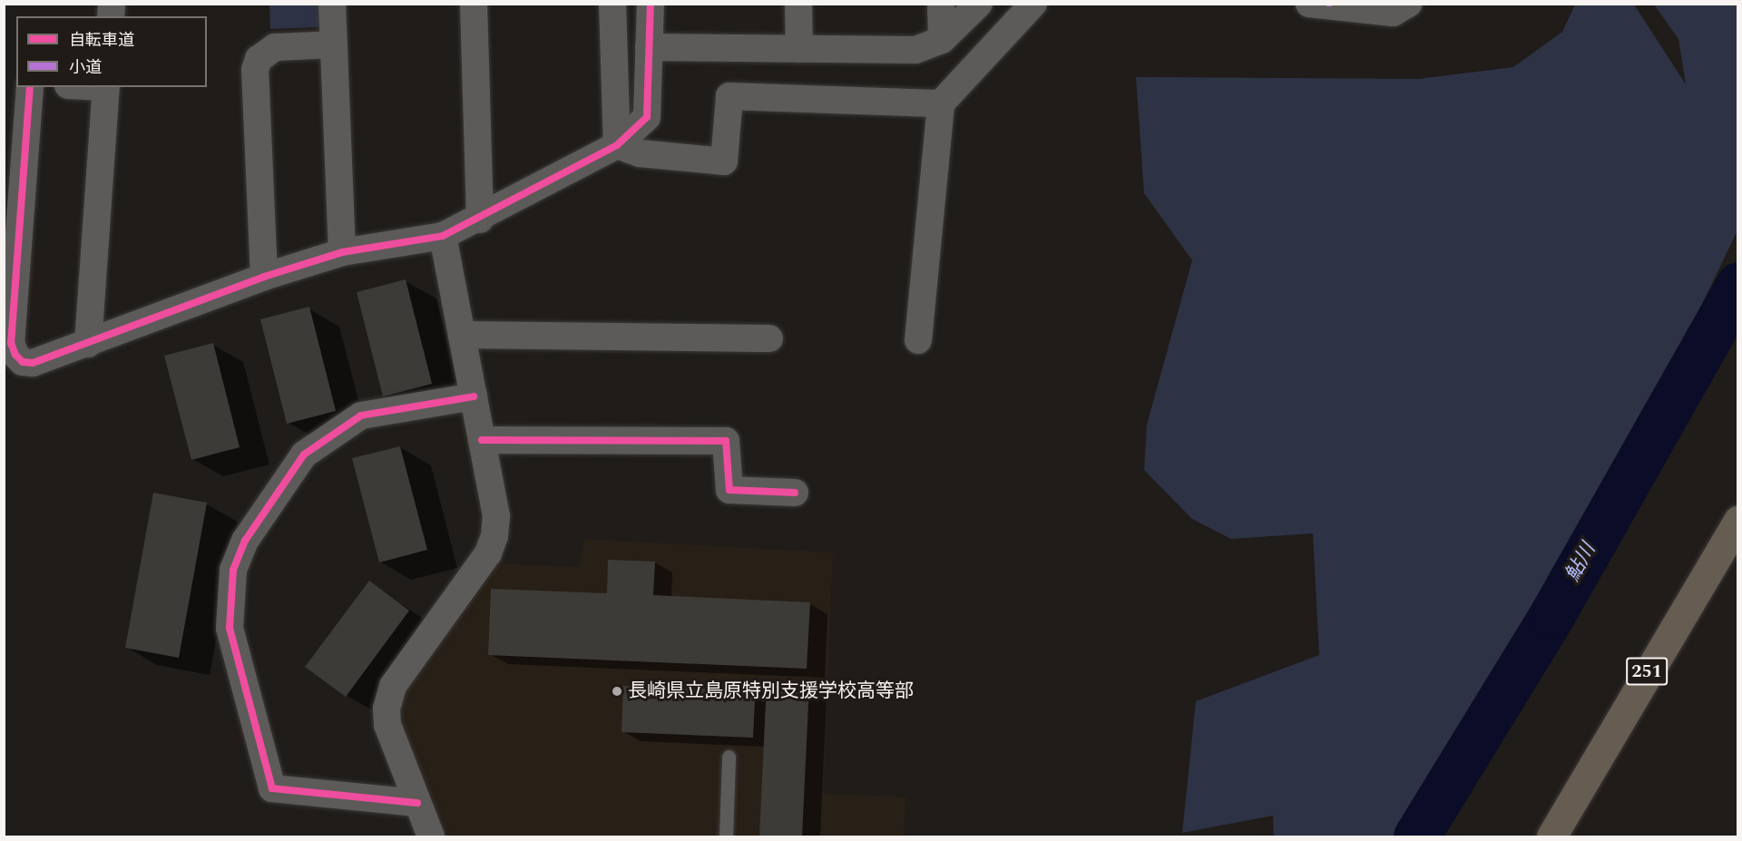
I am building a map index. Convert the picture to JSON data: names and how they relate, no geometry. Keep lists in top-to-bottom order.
{
  "streets": {
    "highway": ["251"]
  },
  "water": ["鮎川"],
  "places": ["長崎県立島原特別支援学校高等部"],
  "legend": ["自転車道", "小道"]
}
